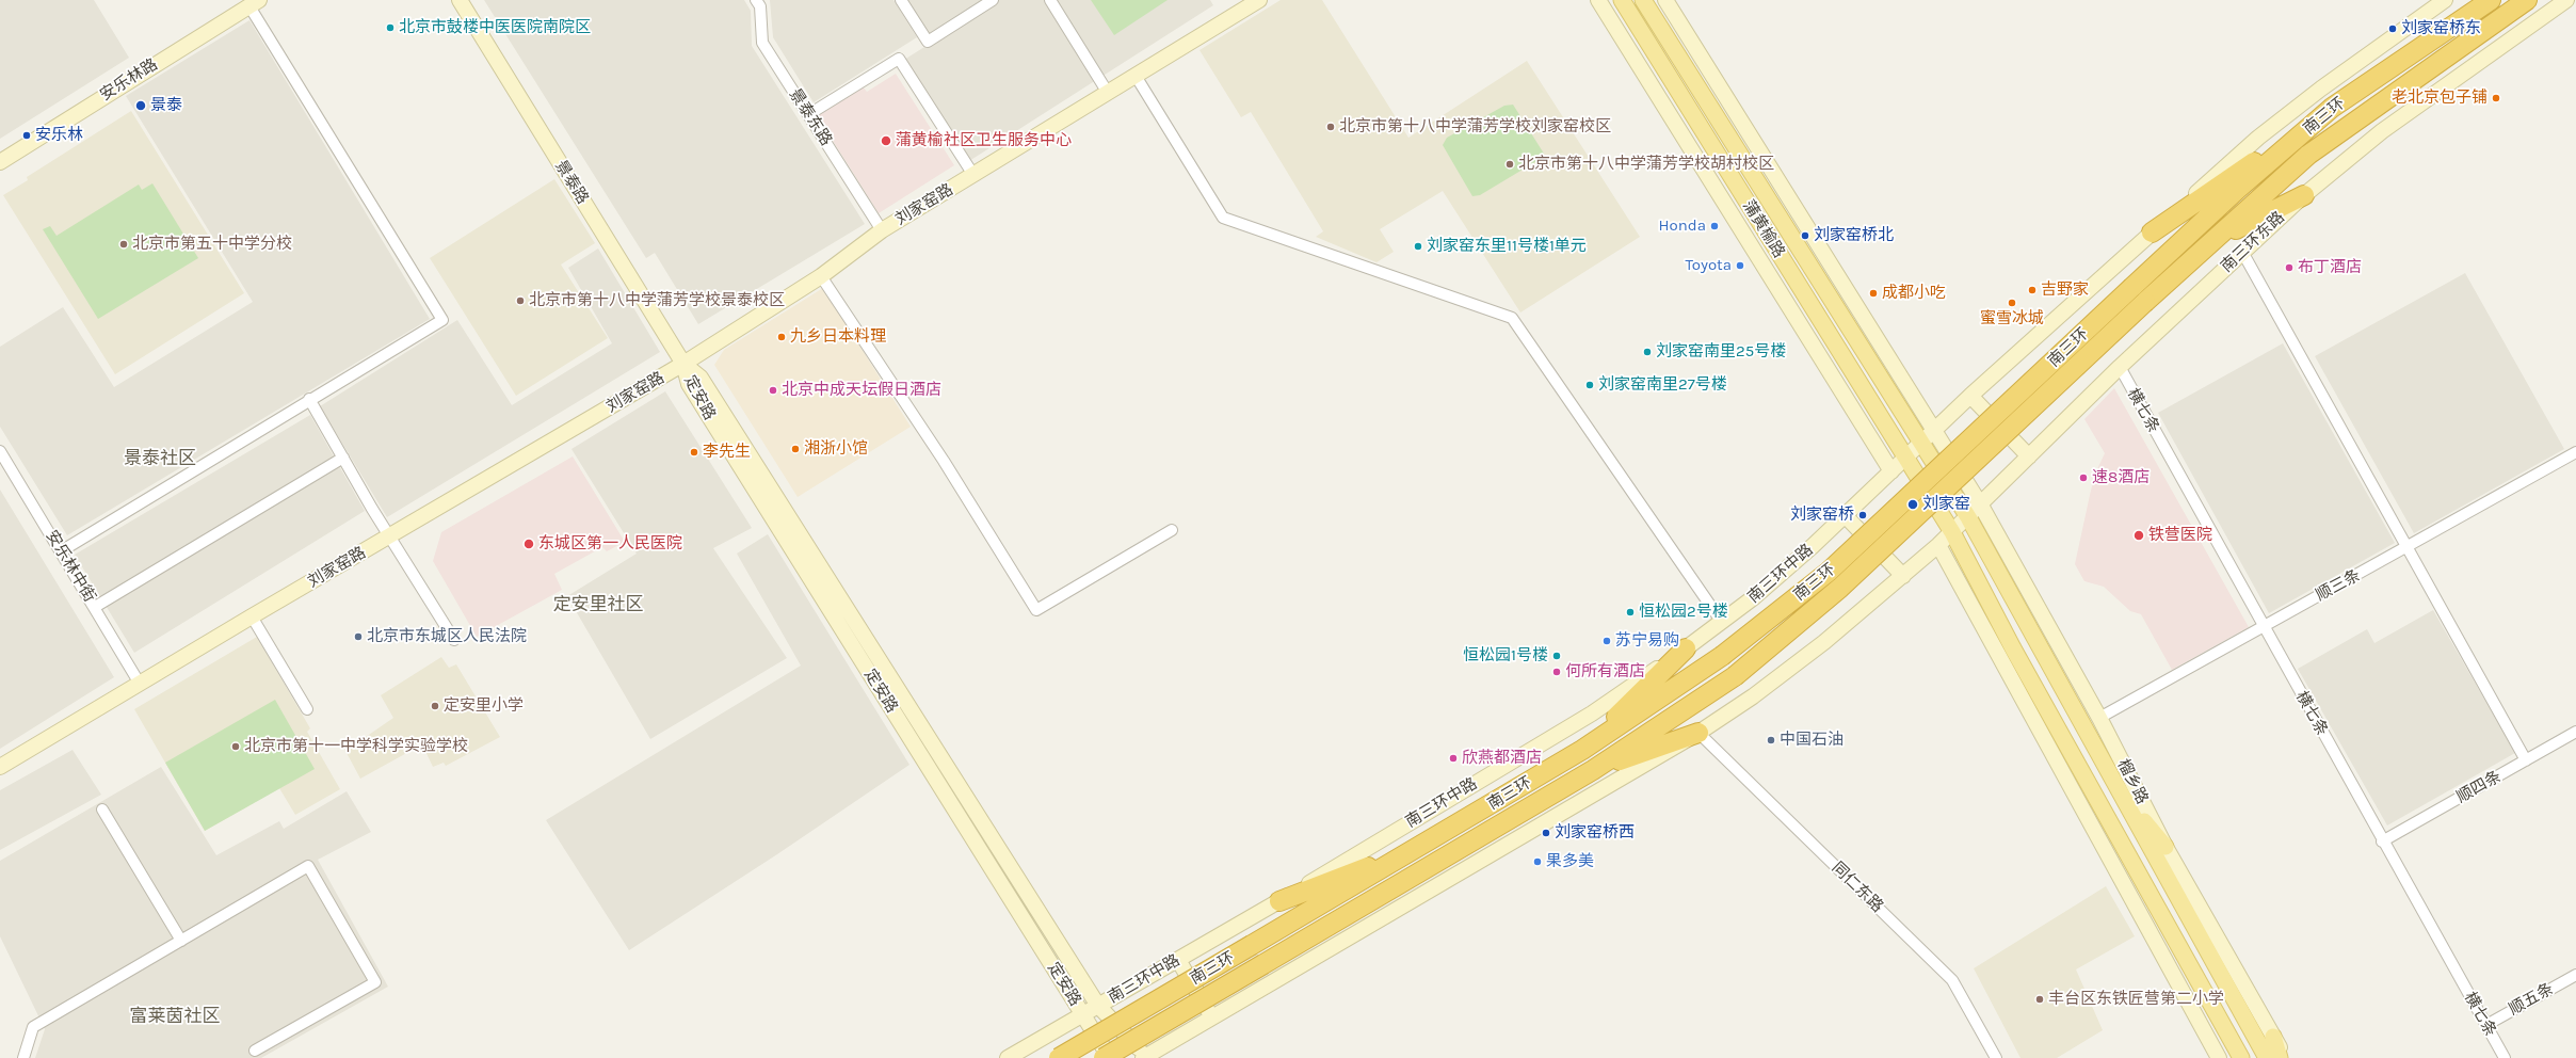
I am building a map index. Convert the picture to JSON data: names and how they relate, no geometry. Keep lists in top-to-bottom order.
{
  "streets": {
    "highway": ["南三环"],
    "main road": ["蒲黄榆路", "榴乡路"],
    "street": [
      "安乐林路",
      "景泰东路",
      "景泰路",
      "刘家窑路",
      "南三环东路",
      "定安路",
      "横七条",
      "安乐林中街",
      "南三环中路",
      "顺三条",
      "顺四条",
      "同仁东路",
      "顺五条"
    ]
  },
  "crossings": [
    ["景泰东路", "刘家窑路"],
    ["景泰路", "刘家窑路"],
    ["景泰路", "定安路"],
    ["刘家窑路", "定安路"],
    ["刘家窑路", "安乐林中街"],
    ["蒲黄榆路", "南三环东路"],
    ["蒲黄榆路", "南三环中路"],
    ["蒲黄榆路", "榴乡路"],
    ["南三环东路", "横七条"],
    ["南三环东路", "榴乡路"],
    ["定安路", "南三环中路"],
    ["横七条", "顺三条"],
    ["横七条", "顺四条"],
    ["横七条", "顺五条"],
    ["顺三条", "榴乡路"]
  ],
  "districts": ["景泰社区", "定安里社区", "富莱茵社区"],
  "places": [
    "北京市鼓楼中医医院南院区",
    "刘家窑桥东",
    "老北京包子铺",
    "景泰",
    "北京市第十八中学蒲芳学校刘家窑校区",
    "安乐林",
    "蒲黄榆社区卫生服务中心",
    "北京市第十八中学蒲芳学校胡村校区",
    "Honda",
    "刘家窑桥北",
    "北京市第五十中学分校",
    "刘家窑东里11号楼1单元",
    "Toyota",
    "布丁酒店",
    "吉野家",
    "成都小吃",
    "北京市第十八中学蒲芳学校景泰校区",
    "蜜雪冰城",
    "九乡日本料理",
    "刘家窑南里25号楼",
    "刘家窑南里27号楼",
    "北京中成天坛假日酒店",
    "湘浙小馆",
    "李先生",
    "速8酒店",
    "刘家窑",
    "刘家窑桥",
    "铁营医院",
    "东城区第一人民医院",
    "恒松园2号楼",
    "北京市东城区人民法院",
    "苏宁易购",
    "恒松园1号楼",
    "何所有酒店",
    "定安里小学",
    "中国石油",
    "北京市第十一中学科学实验学校",
    "欣燕都酒店",
    "刘家窑桥西",
    "果多美",
    "丰台区东铁匠营第二小学"
  ]
}
